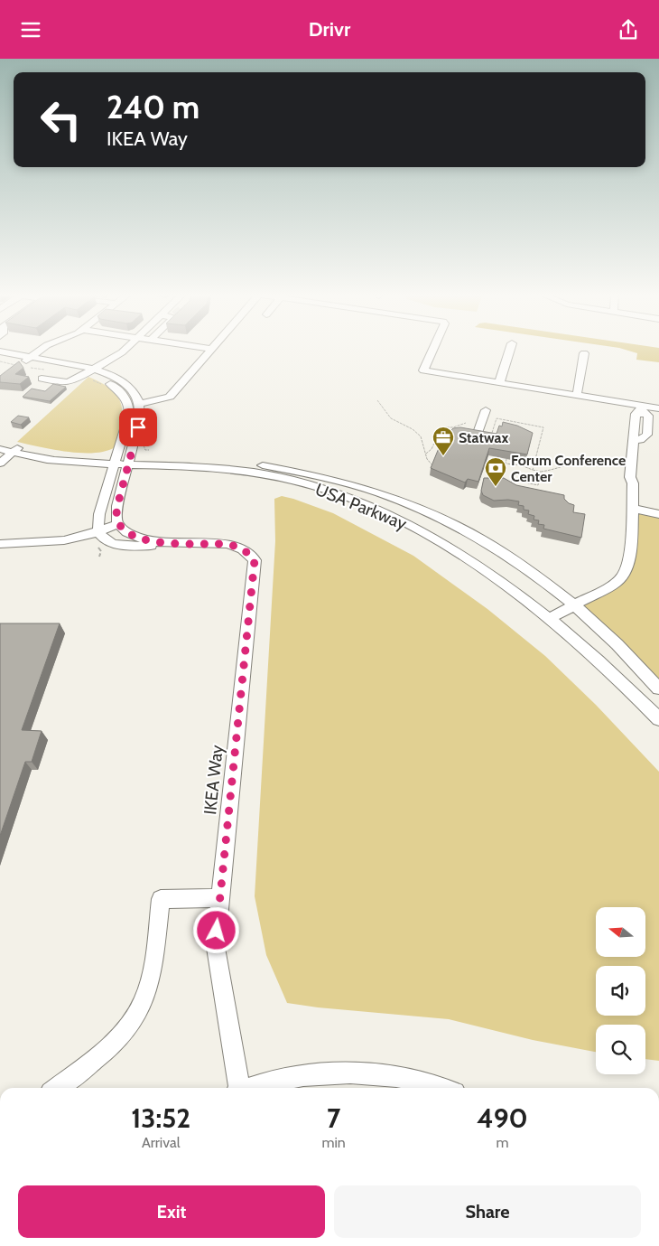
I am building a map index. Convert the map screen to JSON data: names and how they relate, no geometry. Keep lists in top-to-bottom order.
{
  "streets": {
    "street": ["USA Parkway", "IKEA Way"]
  },
  "places": {
    "office": ["Statwax"],
    "bank": ["Forum Conference Center"]
  },
  "north": "left",
  "page": {
    "header": "Drivr",
    "turn": ["240 m", "IKEA Way"],
    "eta": [
      "13:52",
      "Arrival",
      "7",
      "min",
      "490",
      "m"
    ],
    "buttons": ["Exit", "Share"]
  }
}
